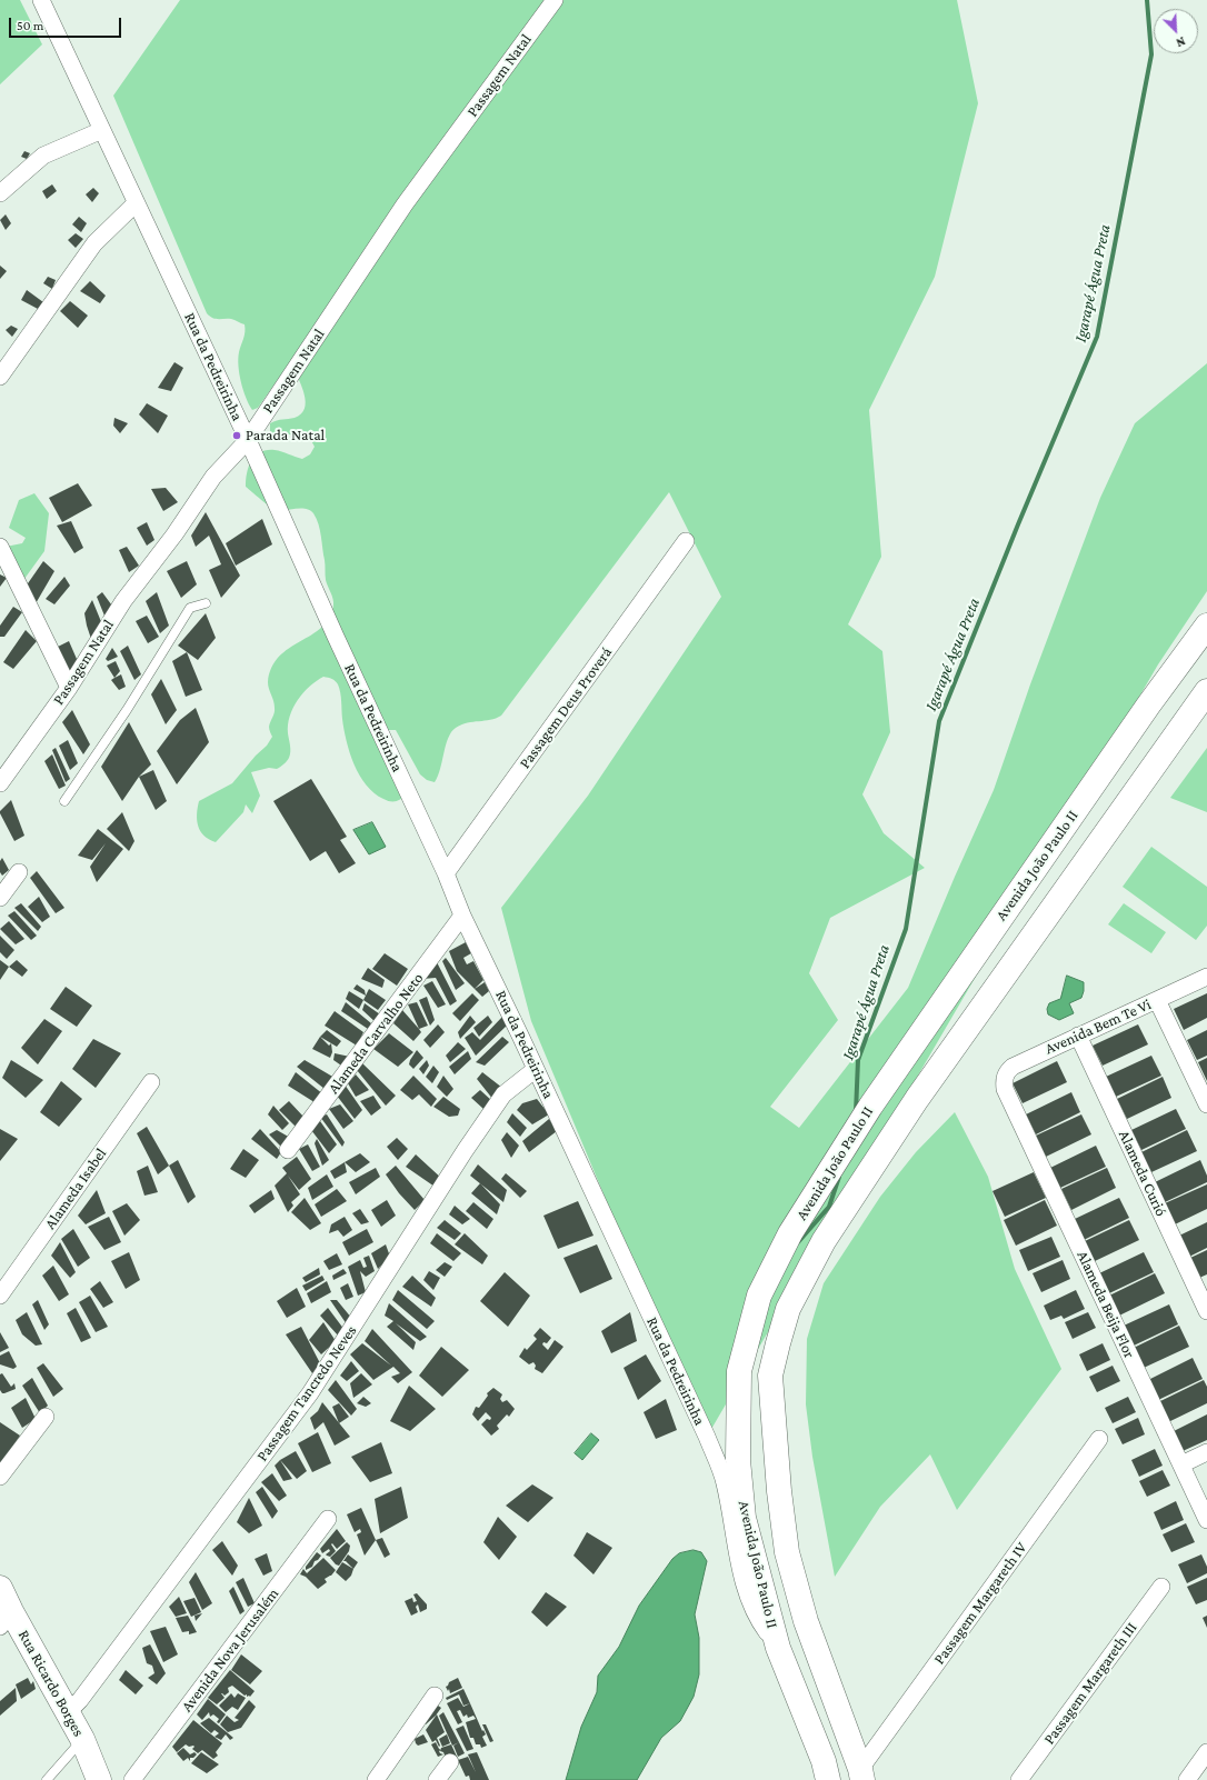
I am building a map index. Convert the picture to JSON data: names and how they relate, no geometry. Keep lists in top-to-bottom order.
{
  "streets": {
    "main road": ["Avenida João Paulo II", "Rua Ricardo Borges"],
    "street": [
      "Passagem Natal",
      "Rua da Pedreirinha",
      "Passagem Deus Proverá",
      "Avenida Bem Te Vi",
      "Alameda Carvalho Neto",
      "Alameda Curió",
      "Alameda Isabel",
      "Alameda Beija Flor",
      "Passagem Tancredo Neves",
      "Passagem Margareth IV",
      "Avenida Nova Jerusalém",
      "Passagem Margareth III"
    ]
  },
  "crossings": [
    ["Passagem Natal", "Rua da Pedreirinha"],
    ["Rua da Pedreirinha", "Passagem Deus Proverá"],
    ["Rua da Pedreirinha", "Avenida João Paulo II"],
    ["Rua da Pedreirinha", "Alameda Carvalho Neto"],
    ["Rua da Pedreirinha", "Passagem Tancredo Neves"],
    ["Avenida João Paulo II", "Passagem Margareth IV"],
    ["Avenida Bem Te Vi", "Alameda Curió"],
    ["Avenida Bem Te Vi", "Alameda Beija Flor"],
    ["Passagem Tancredo Neves", "Rua Ricardo Borges"]
  ],
  "water": ["Igarapé Água Preta"],
  "places": ["Parada Natal"],
  "scale_bar": "50 m",
  "north": "bottom right"
}
